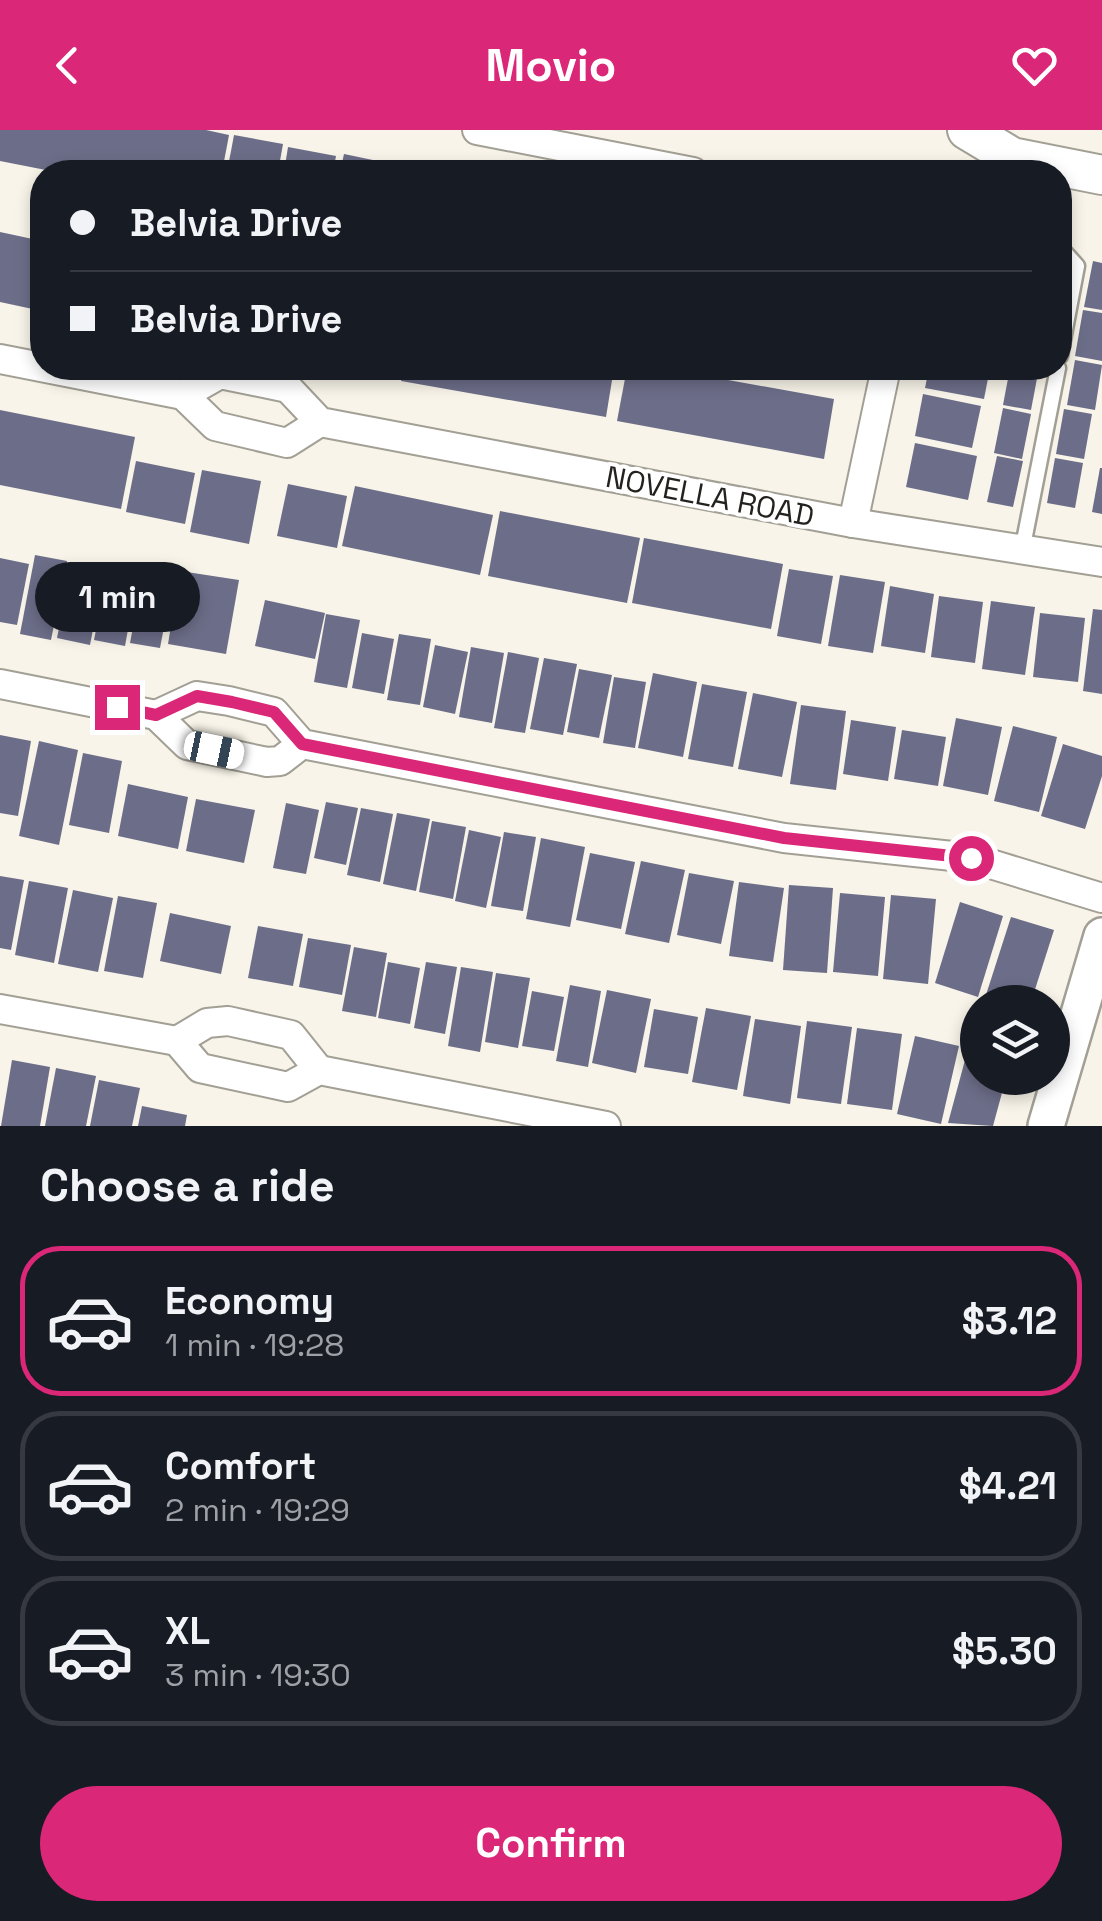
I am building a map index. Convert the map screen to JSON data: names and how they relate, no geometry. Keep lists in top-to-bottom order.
{
  "streets": {
    "street": ["NOVELLA ROAD"]
  },
  "page": {
    "header": "Movio",
    "banner": ["Belvia Drive", "Belvia Drive"],
    "bubble": "1 min",
    "heading": "Choose a ride",
    "list": [
      {
        "name": "Economy",
        "note": "1 min · 19:28",
        "value": "$3.12"
      },
      {
        "name": "Comfort",
        "note": "2 min · 19:29",
        "value": "$4.21"
      },
      {
        "name": "XL",
        "note": "3 min · 19:30",
        "value": "$5.30"
      }
    ],
    "buttons": "Confirm"
  }
}
